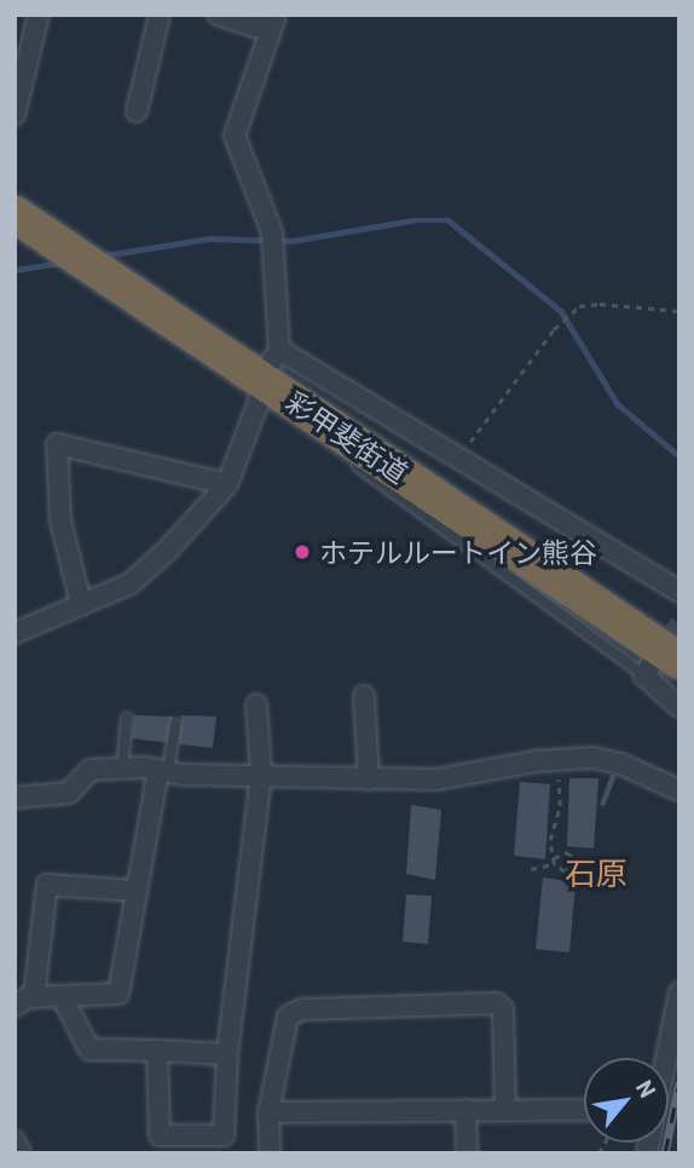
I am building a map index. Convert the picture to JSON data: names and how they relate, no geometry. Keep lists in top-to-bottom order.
{
  "streets": {
    "highway": ["彩甲斐街道"]
  },
  "districts": ["石原"],
  "places": ["ホテルルートイン熊谷"],
  "north": "top right"
}
